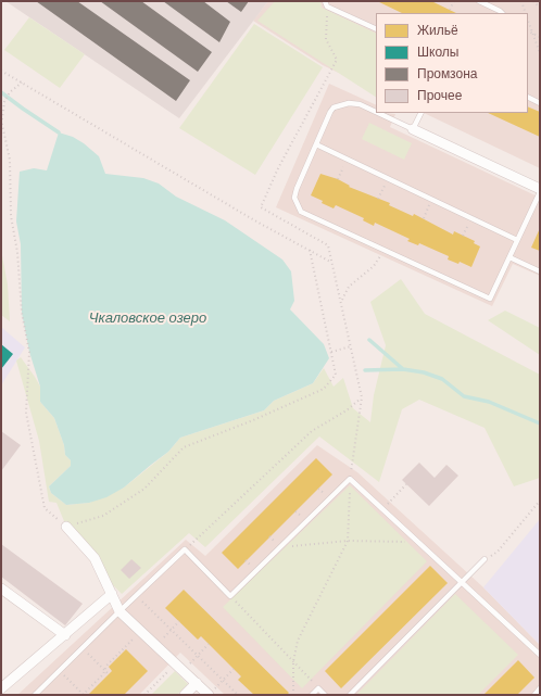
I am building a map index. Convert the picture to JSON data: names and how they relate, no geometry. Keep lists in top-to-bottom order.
{
  "water": ["Чкаловское озеро"],
  "legend": [
    "Жильё",
    "Школы",
    "Промзона",
    "Прочее"
  ]
}
